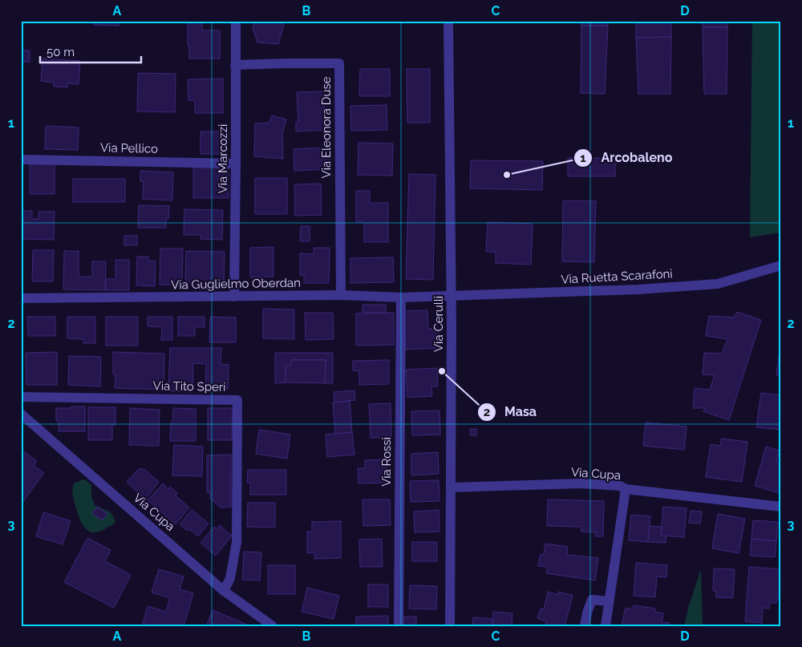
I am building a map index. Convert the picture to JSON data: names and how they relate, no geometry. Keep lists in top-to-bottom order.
{
  "streets": {
    "street": [
      "Via Eleonora Duse",
      "Via Pellico",
      "Via Marcozzi",
      "Via Ruetta Scarafoni",
      "Via Guglielmo Oberdan",
      "Via Cerulli",
      "Via Tito Speri",
      "Via Rossi",
      "Via Cupa"
    ]
  },
  "crossings": [
    ["Via Eleonora Duse", "Via Marcozzi"],
    ["Via Eleonora Duse", "Via Guglielmo Oberdan"],
    ["Via Pellico", "Via Marcozzi"],
    ["Via Marcozzi", "Via Guglielmo Oberdan"],
    ["Via Ruetta Scarafoni", "Via Guglielmo Oberdan"],
    ["Via Ruetta Scarafoni", "Via Cerulli"],
    ["Via Guglielmo Oberdan", "Via Cerulli"],
    ["Via Guglielmo Oberdan", "Via Rossi"],
    ["Via Cerulli", "Via Cupa"],
    ["Via Tito Speri", "Via Cupa"]
  ],
  "places": ["Arcobaleno", "Masa"],
  "scale_bar": "50 m",
  "grid": {
    "columns": [
      "A",
      "B",
      "C",
      "D"
    ],
    "rows": ["1", "2", "3"]
  }
}
